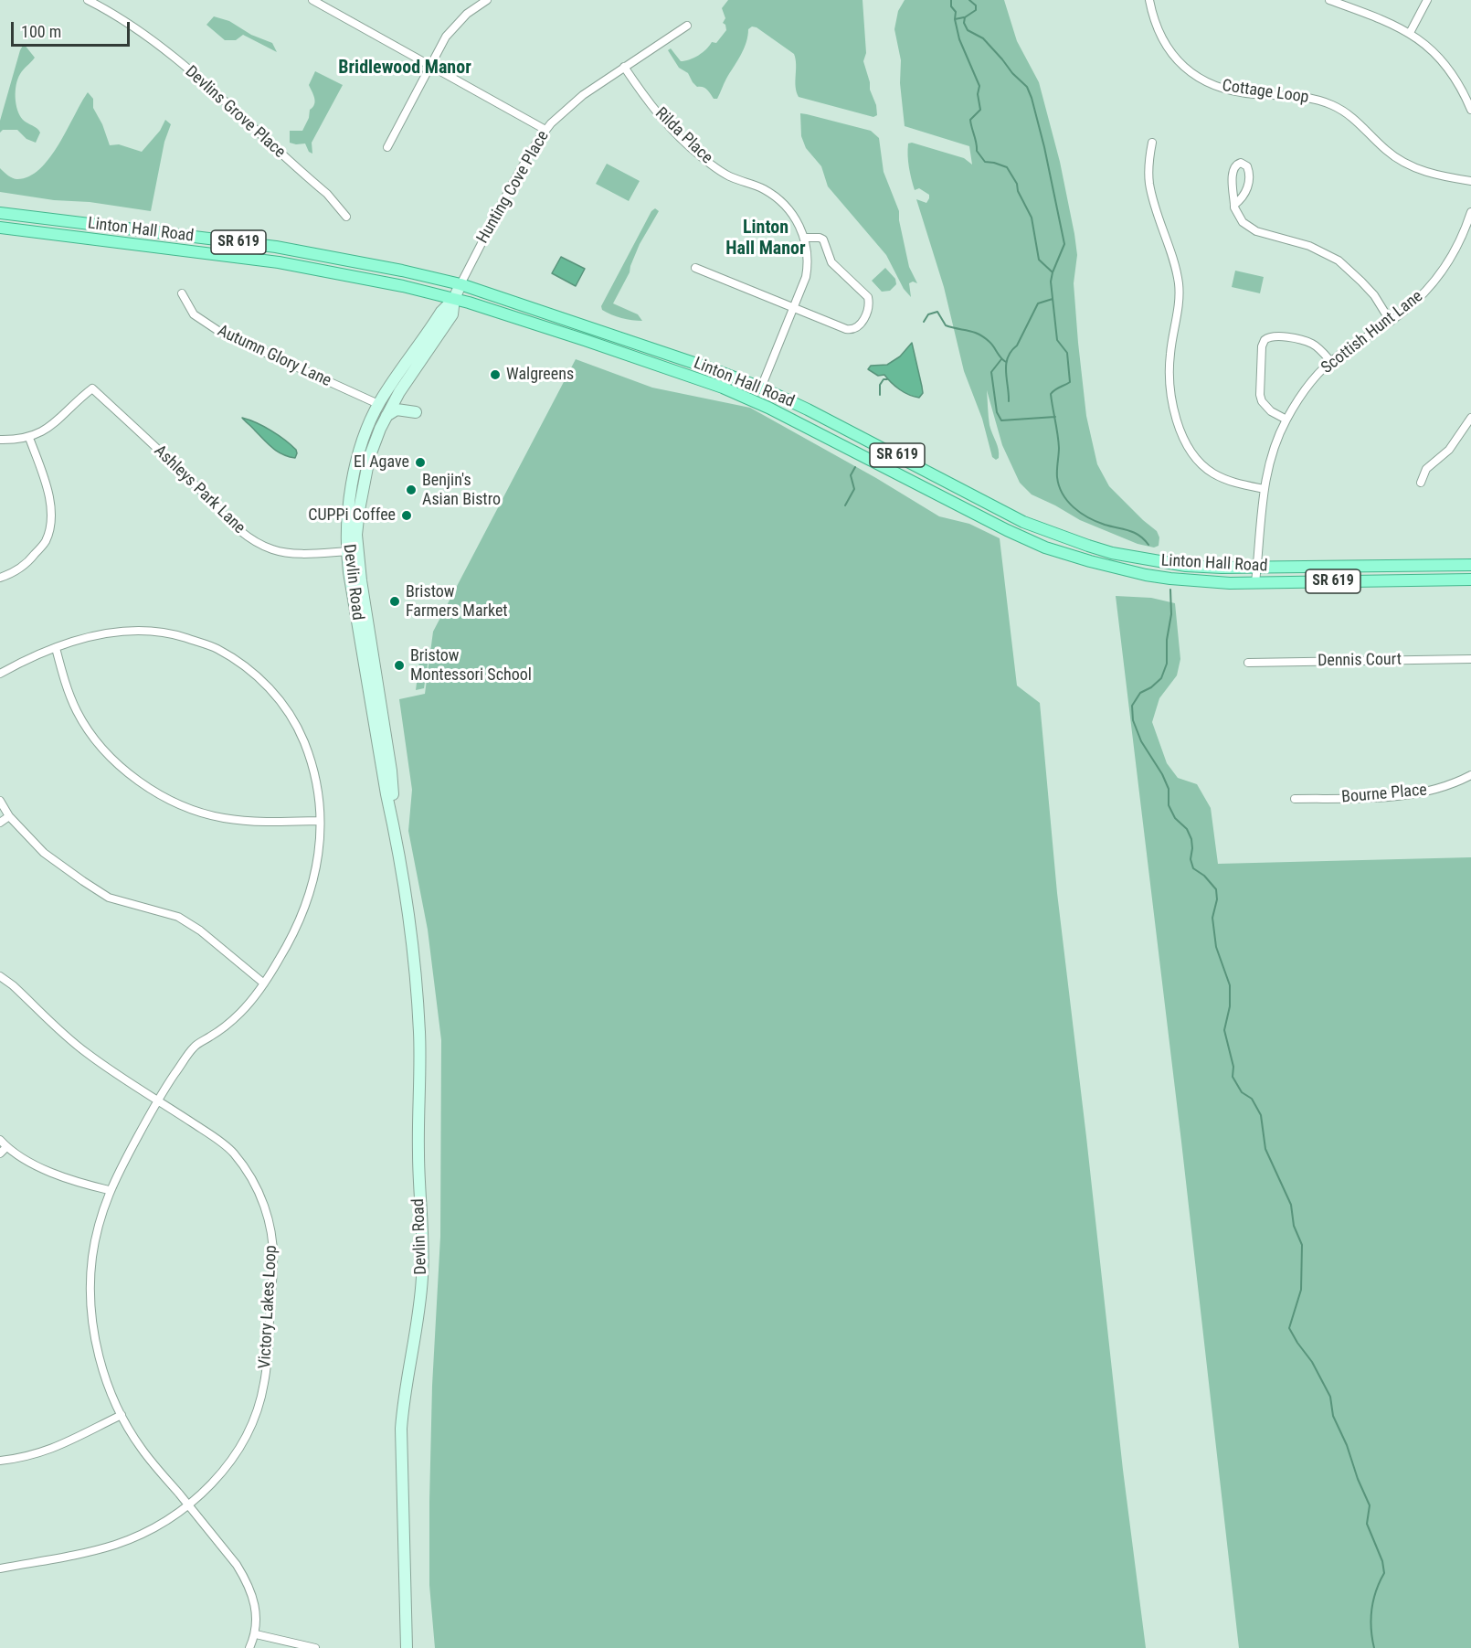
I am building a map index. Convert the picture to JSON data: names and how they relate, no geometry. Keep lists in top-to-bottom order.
{
  "streets": {
    "main road": ["Linton Hall Road", "SR 619", "Devlin Road"],
    "street": [
      "Cottage Loop",
      "Devlins Grove Place",
      "Rilda Place",
      "Hunting Cove Place",
      "Scottish Hunt Lane",
      "Autumn Glory Lane",
      "Ashleys Park Lane",
      "Dennis Court",
      "Bourne Place",
      "Victory Lakes Loop"
    ]
  },
  "crossings": [
    ["Rilda Place", "Hunting Cove Place"],
    ["Rilda Place", "Linton Hall Road"],
    ["Hunting Cove Place", "Linton Hall Road"],
    ["Hunting Cove Place", "Devlin Road"],
    ["Linton Hall Road", "Scottish Hunt Lane"],
    ["Linton Hall Road", "Devlin Road"],
    ["Autumn Glory Lane", "Devlin Road"],
    ["Ashleys Park Lane", "Devlin Road"]
  ],
  "districts": ["Bridlewood Manor", "Linton Hall Manor"],
  "places": [
    "Walgreens",
    "El Agave",
    "Benjin's Asian Bistro",
    "CUPPi Coffee",
    "Bristow Farmers Market",
    "Bristow Montessori School"
  ],
  "scale_bar": "100 m"
}
